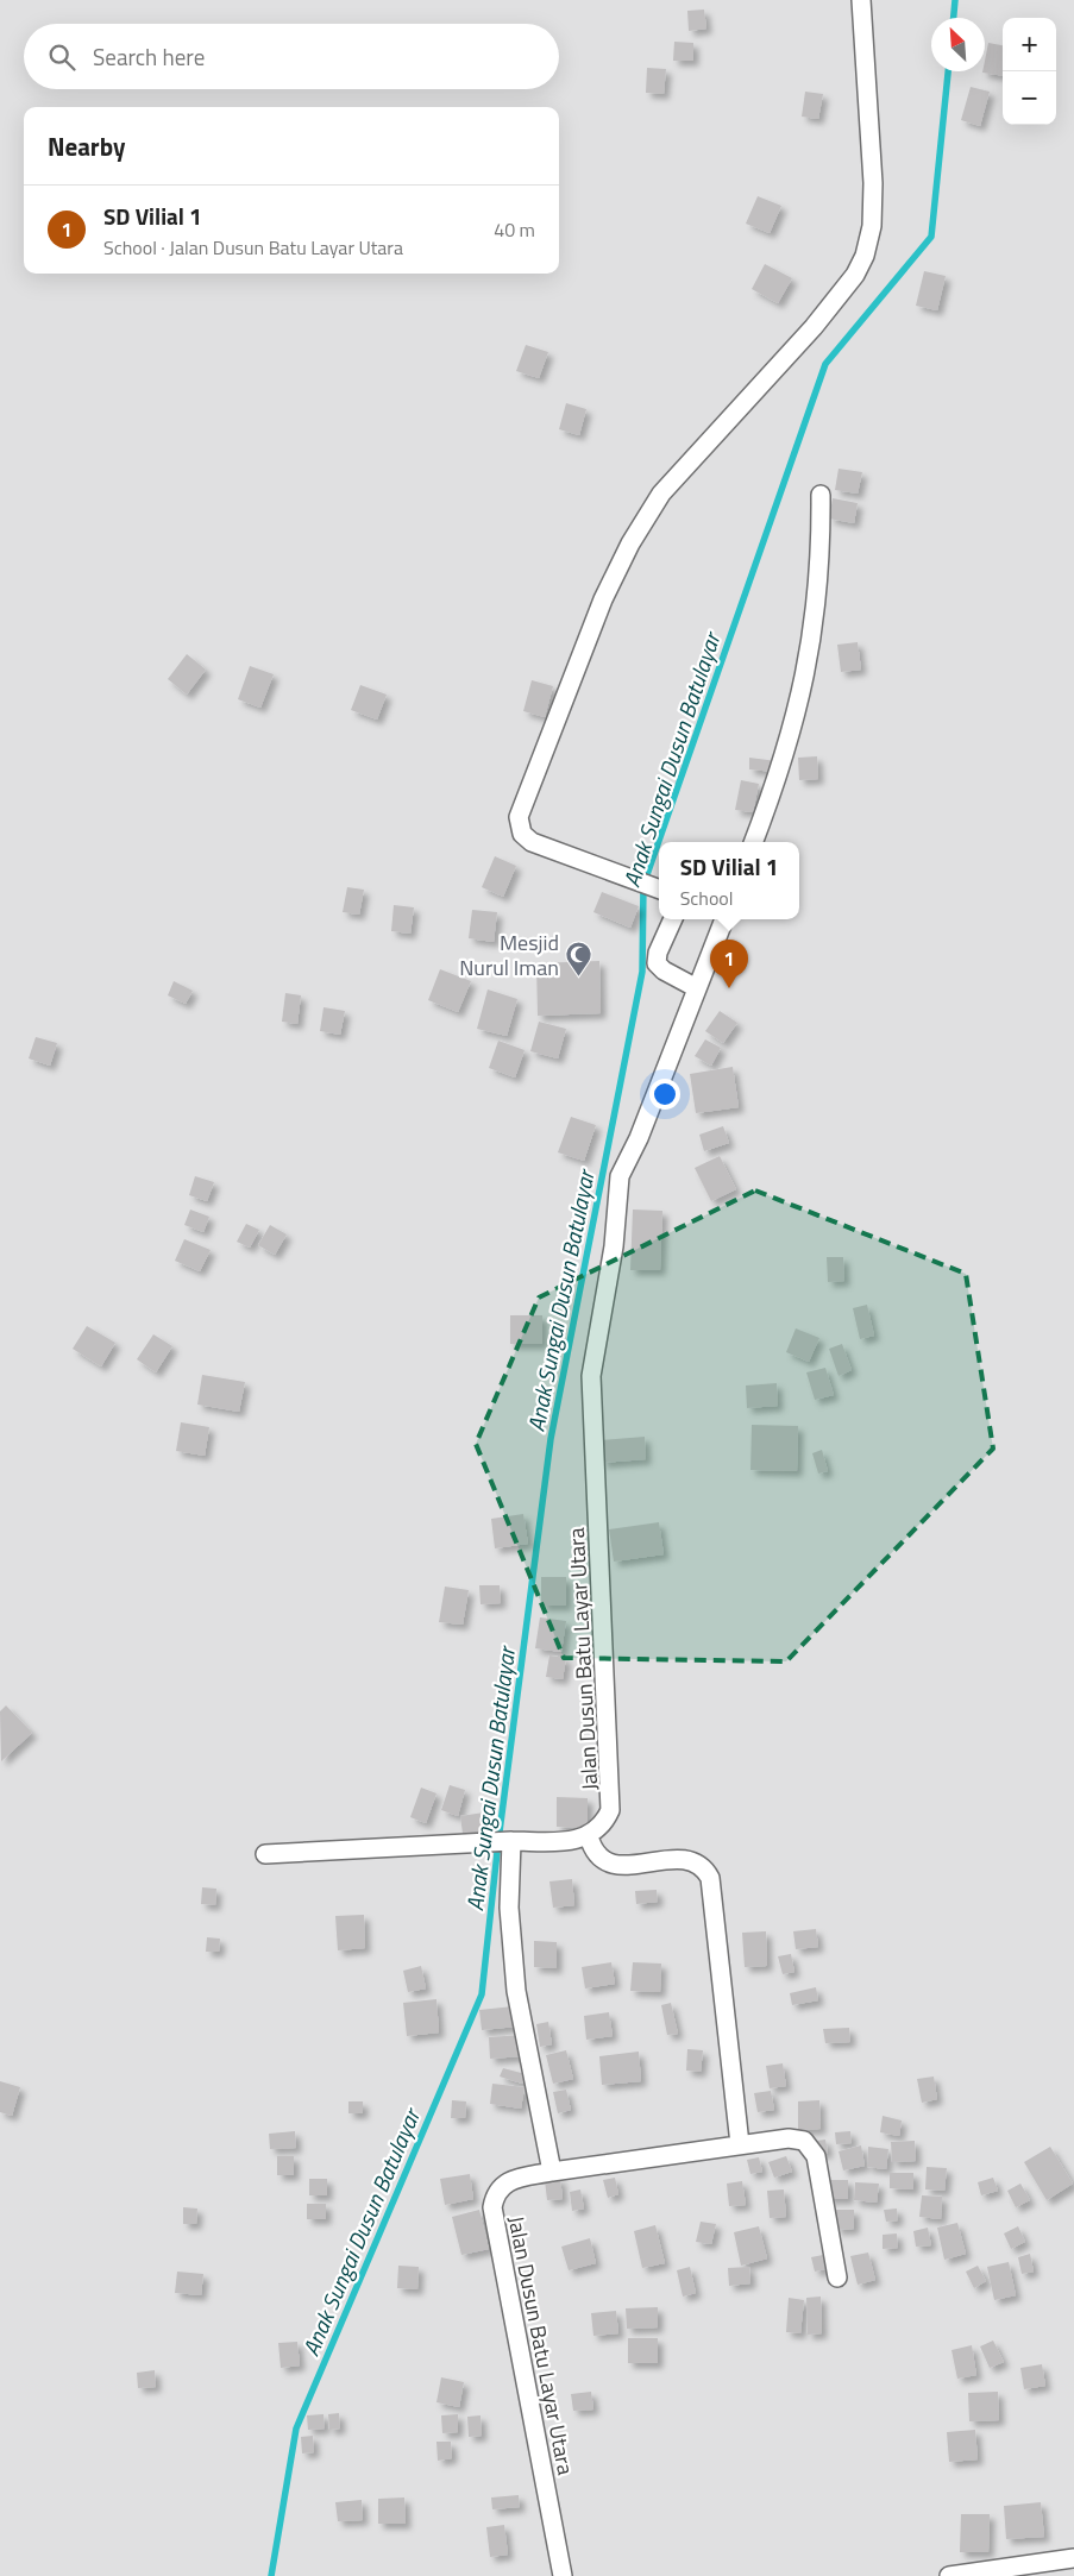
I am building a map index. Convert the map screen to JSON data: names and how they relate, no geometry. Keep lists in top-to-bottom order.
{
  "streets": {
    "street": ["Jalan Dusun Batu Layar Utara"]
  },
  "water": ["Anak Sungai Dusun Batulayar"],
  "places": {
    "mosque": ["Mesjid Nurul Iman"]
  },
  "north": "top left",
  "page": {
    "map_buttons": ["+", "−"],
    "search": "Search here",
    "heading": "Nearby",
    "list": [
      {
        "mark": "1",
        "name": "SD Vilial 1",
        "note": "School · Jalan Dusun Batu Layar Utara",
        "value": "40 m"
      }
    ],
    "popup": ["SD Vilial 1", "School"],
    "pins": "1"
  }
}
